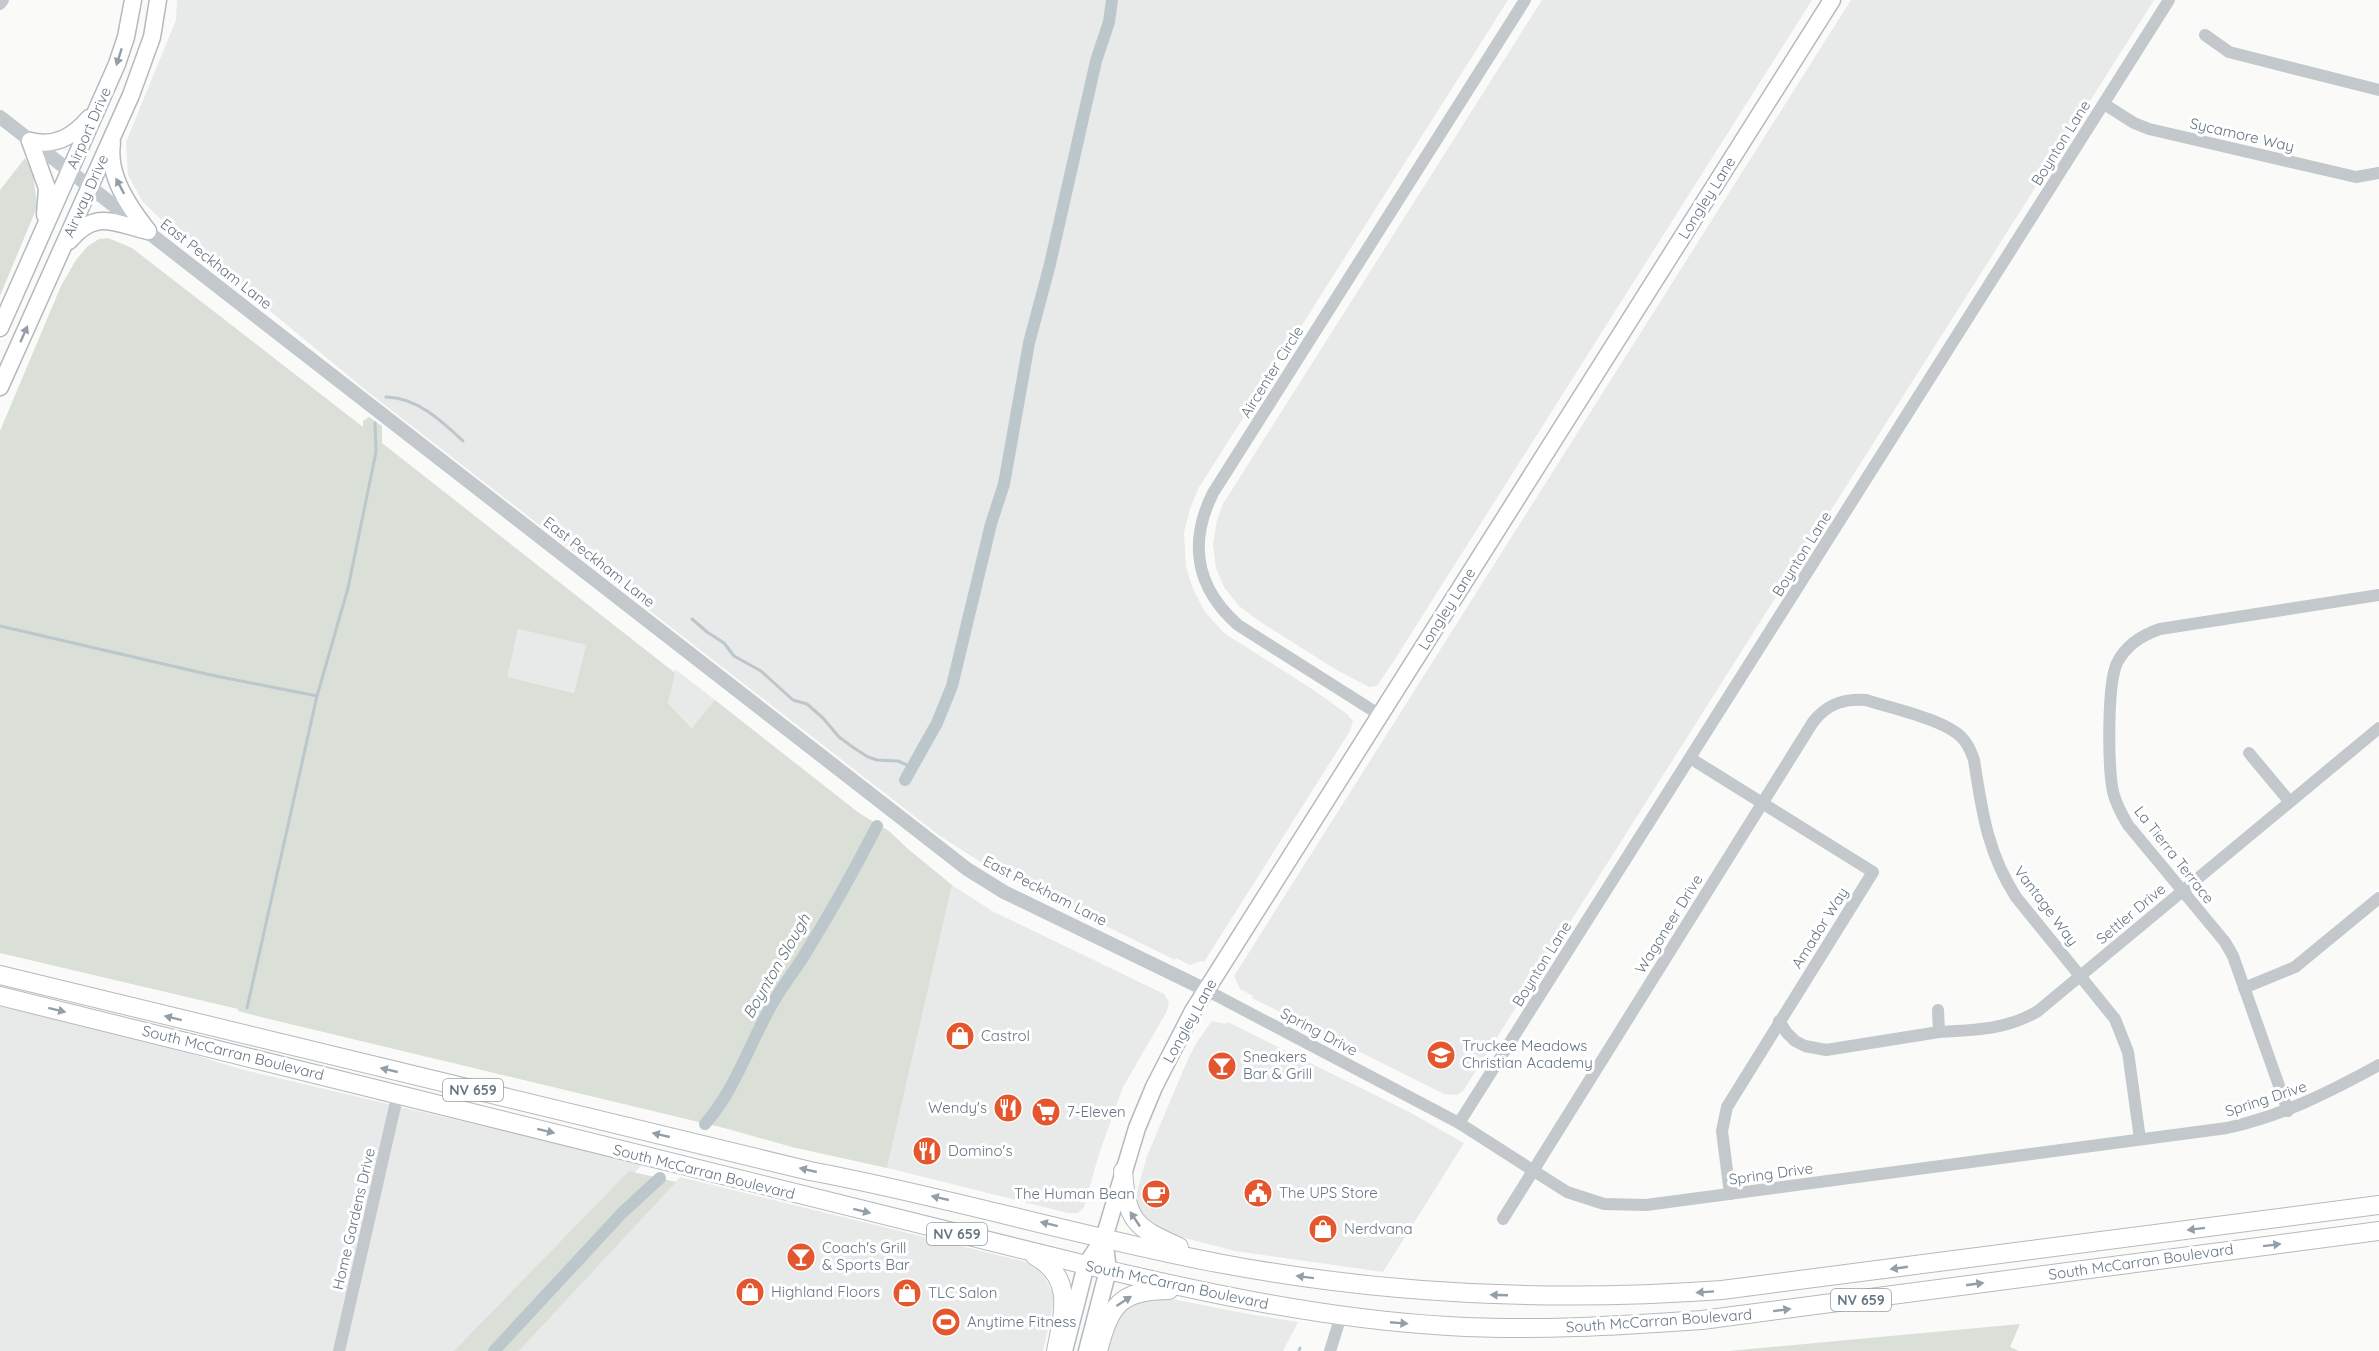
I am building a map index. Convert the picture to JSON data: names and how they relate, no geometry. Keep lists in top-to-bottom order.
{
  "streets": {
    "main road": [
      "Airport Drive",
      "Airway Drive",
      "Longley Lane",
      "South McCarran Boulevard",
      "NV 659"
    ],
    "street": [
      "Sycamore Way",
      "Boynton Lane",
      "East Peckham Lane",
      "Aircenter Circle",
      "La Tierra Terrace",
      "Vantage Way",
      "Settler Drive",
      "Wagoneer Drive",
      "Amador Way",
      "Spring Drive",
      "Home Gardens Drive"
    ]
  },
  "crossings": [
    ["Airport Drive", "East Peckham Lane"],
    ["Sycamore Way", "Boynton Lane"],
    ["Boynton Lane", "Amador Way"],
    ["Boynton Lane", "Spring Drive"],
    ["Airway Drive", "East Peckham Lane"],
    ["Longley Lane", "East Peckham Lane"],
    ["Longley Lane", "Aircenter Circle"],
    ["Longley Lane", "Spring Drive"],
    ["Longley Lane", "South McCarran Boulevard"],
    ["East Peckham Lane", "Spring Drive"],
    ["La Tierra Terrace", "Settler Drive"],
    ["La Tierra Terrace", "Spring Drive"],
    ["Vantage Way", "Settler Drive"],
    ["Vantage Way", "Wagoneer Drive"],
    ["Vantage Way", "Spring Drive"],
    ["Settler Drive", "Amador Way"],
    ["Wagoneer Drive", "Amador Way"],
    ["Wagoneer Drive", "Spring Drive"],
    ["Amador Way", "Spring Drive"],
    ["South McCarran Boulevard", "Home Gardens Drive"]
  ],
  "one_way": ["Airport Drive"],
  "water": ["Boynton Slough"],
  "places": {
    "shop": [
      "Castrol",
      "Nerdvana",
      "Highland Floors",
      "TLC Salon"
    ],
    "school or university": ["Truckee Meadows Christian Academy"],
    "bar": ["Sneakers Bar & Grill", "Coach's Grill & Sports Bar"],
    "restaurant": ["Wendy's", "Domino's"],
    "supermarket": ["7-Eleven"],
    "public building": ["The UPS Store"],
    "cafe": ["The Human Bean"],
    "sports": ["Anytime Fitness"]
  }
}
